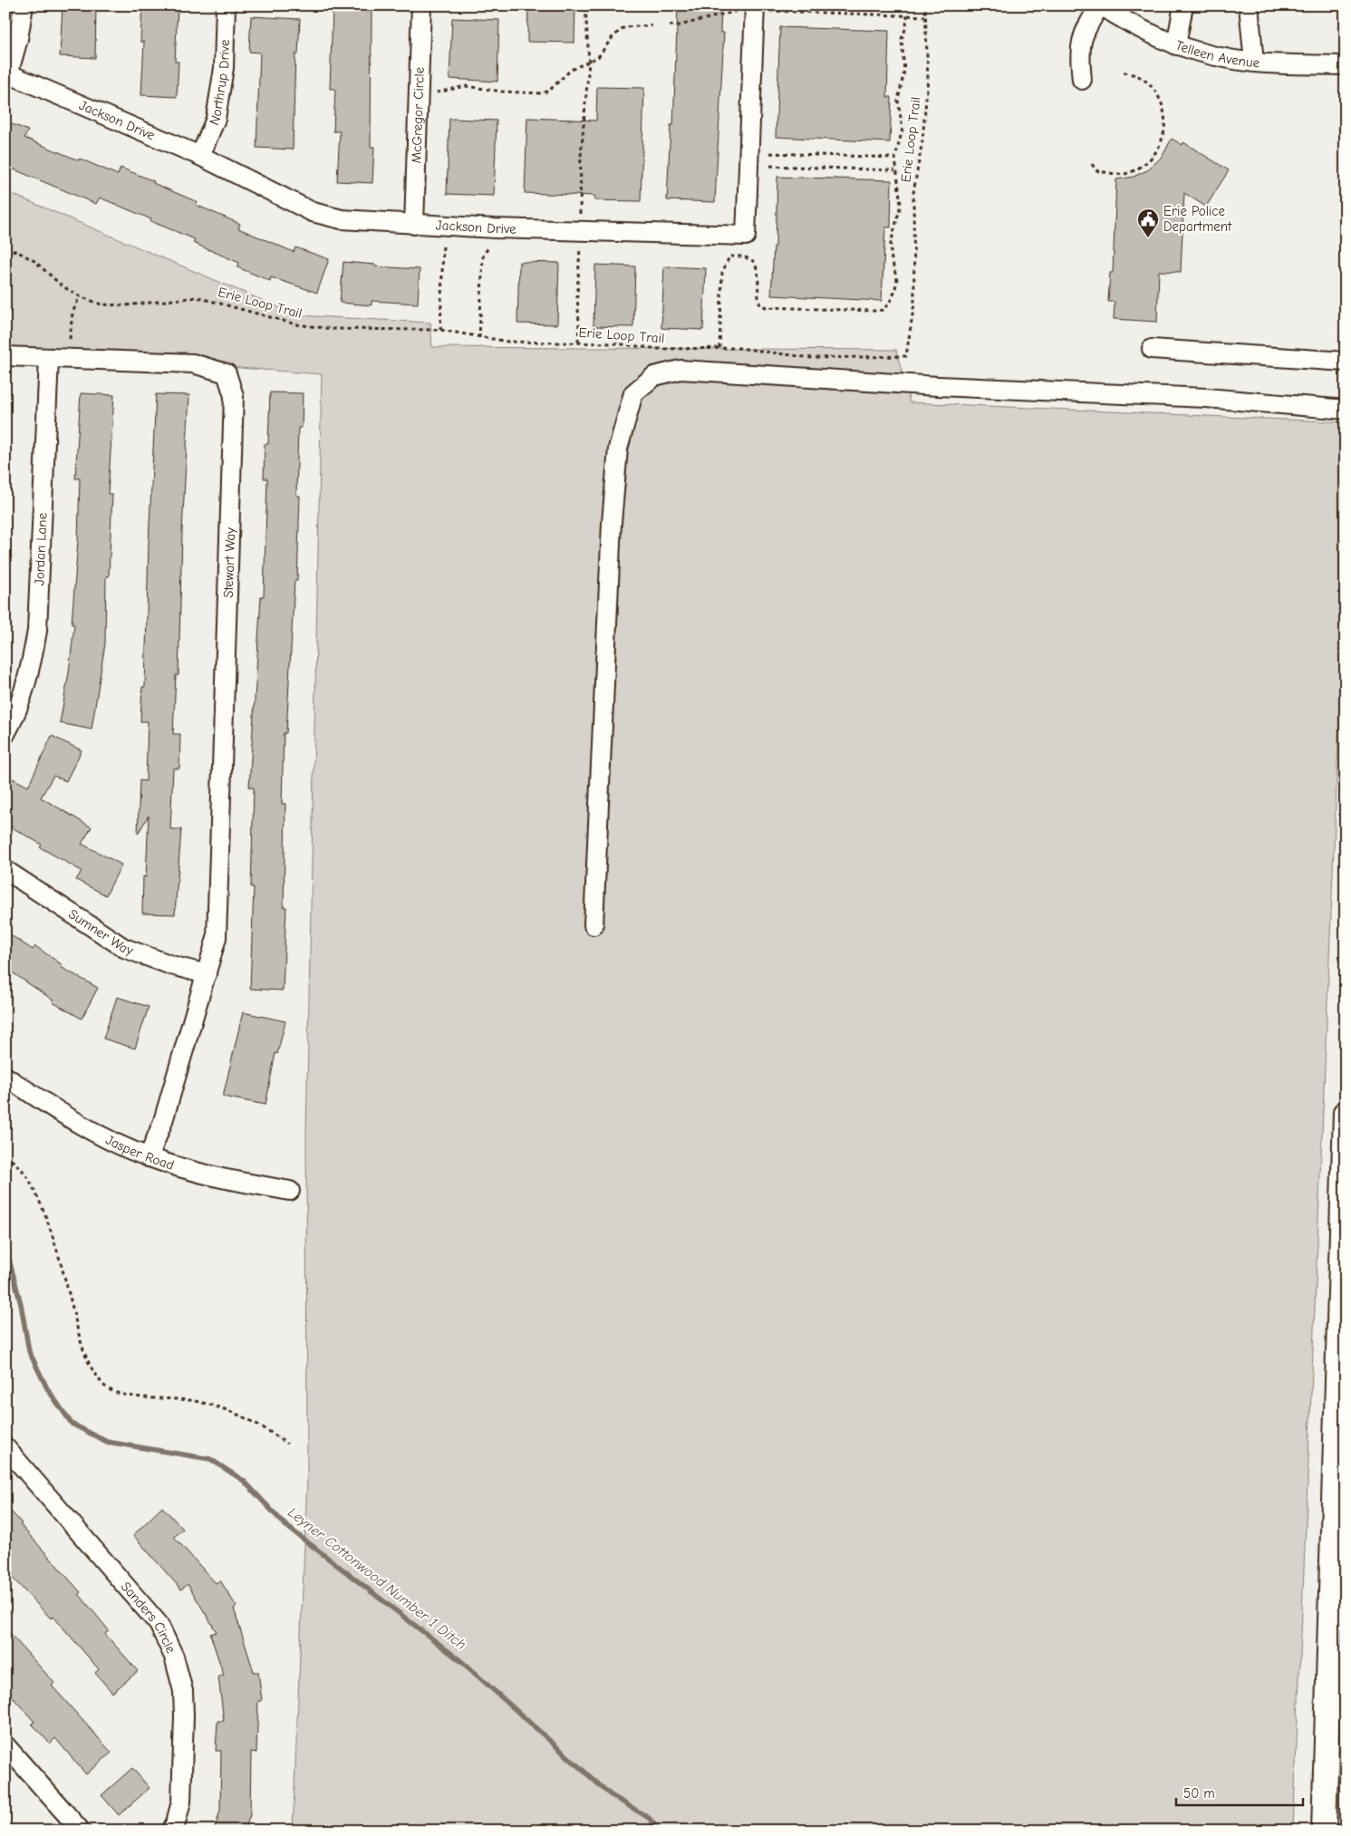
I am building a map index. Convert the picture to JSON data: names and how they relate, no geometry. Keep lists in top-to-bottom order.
{
  "streets": {
    "street": [
      "Telleen Avenue",
      "Northrup Drive",
      "McGregor Circle",
      "Jackson Drive",
      "Jordan Lane",
      "Stewart Way",
      "Sumner Way",
      "Jasper Road",
      "Sanders Circle"
    ],
    "path": ["Erie Loop Trail"]
  },
  "crossings": [
    ["Northrup Drive", "Jackson Drive"],
    ["McGregor Circle", "Jackson Drive"],
    ["Jordan Lane", "Stewart Way"],
    ["Stewart Way", "Sumner Way"]
  ],
  "water": ["Leyner Cottonwood Number 1 Ditch"],
  "places": {
    "public building": ["Erie Police Department"]
  },
  "scale_bar": "50 m"
}
